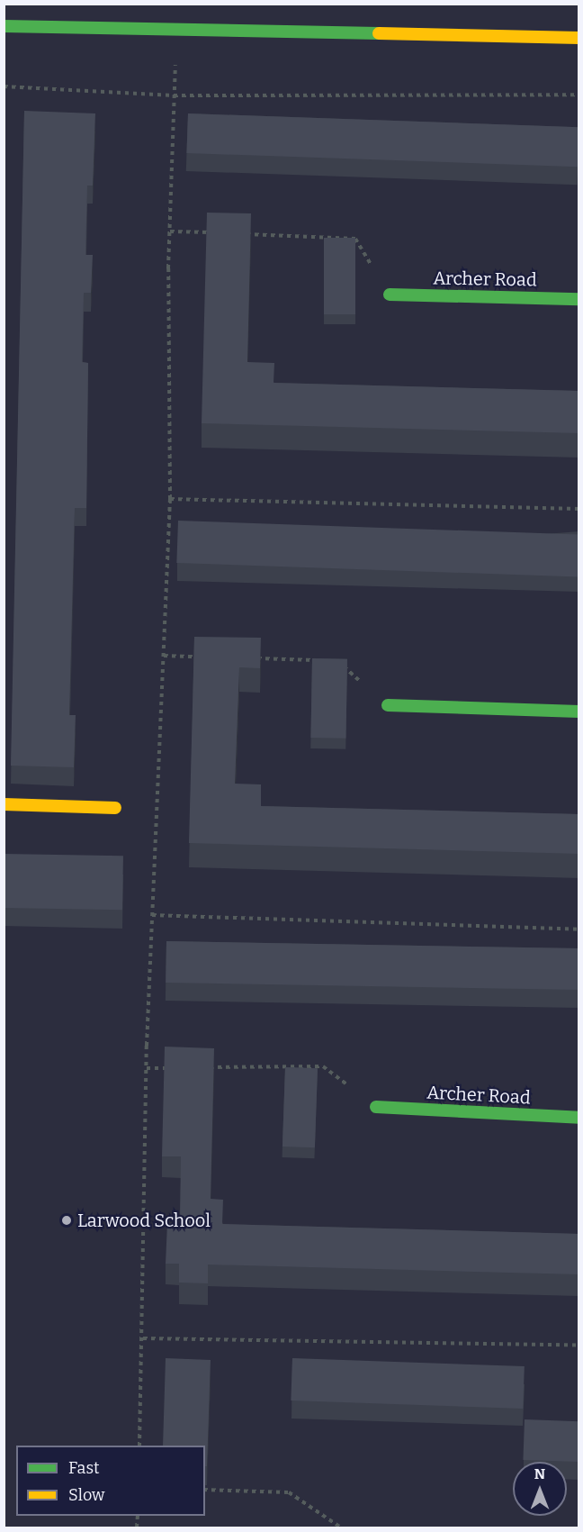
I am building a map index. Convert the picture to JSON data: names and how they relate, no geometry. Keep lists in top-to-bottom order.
{
  "streets": {
    "street": ["Archer Road"]
  },
  "places": ["Larwood School"],
  "legend": ["Fast", "Slow"],
  "north": "top"
}
